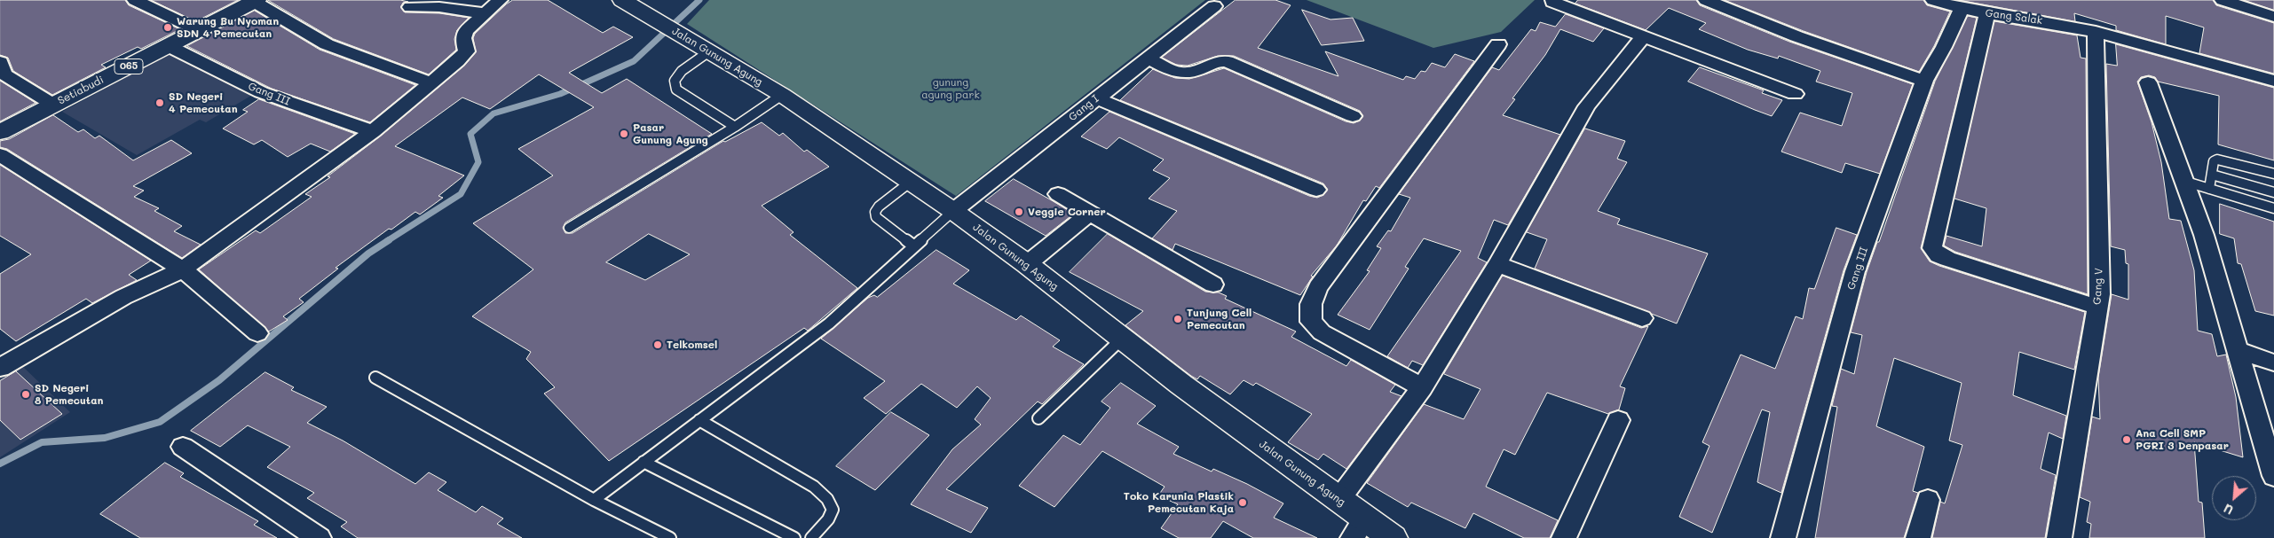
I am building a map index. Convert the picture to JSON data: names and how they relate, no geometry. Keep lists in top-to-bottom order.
{
  "streets": {
    "main road": ["Jalan Gunung Agung", "065", "Setiabudi"],
    "street": [
      "Gang Salak",
      "Gang III",
      "Gang I",
      "Gang V"
    ]
  },
  "crossings": [
    ["Gang Salak", "Gang III"],
    ["Gang Salak", "Gang V"],
    ["Jalan Gunung Agung", "Gang I"],
    ["Setiabudi", "Gang III"]
  ],
  "parks": ["gunung agung park"],
  "places": [
    "Warung Bu Nyoman SDN 4 Pemecutan",
    "SD Negeri 4 Pemecutan",
    "Pasar Gunung Agung",
    "Veggie Corner",
    "Tunjung Cell Pemecutan",
    "Telkomsel",
    "SD Negeri 8 Pemecutan",
    "Ana Cell SMP PGRI 3 Denpasar",
    "Toko Karunia Plastik Pemecutan Kaja"
  ],
  "north": "bottom left"
}
